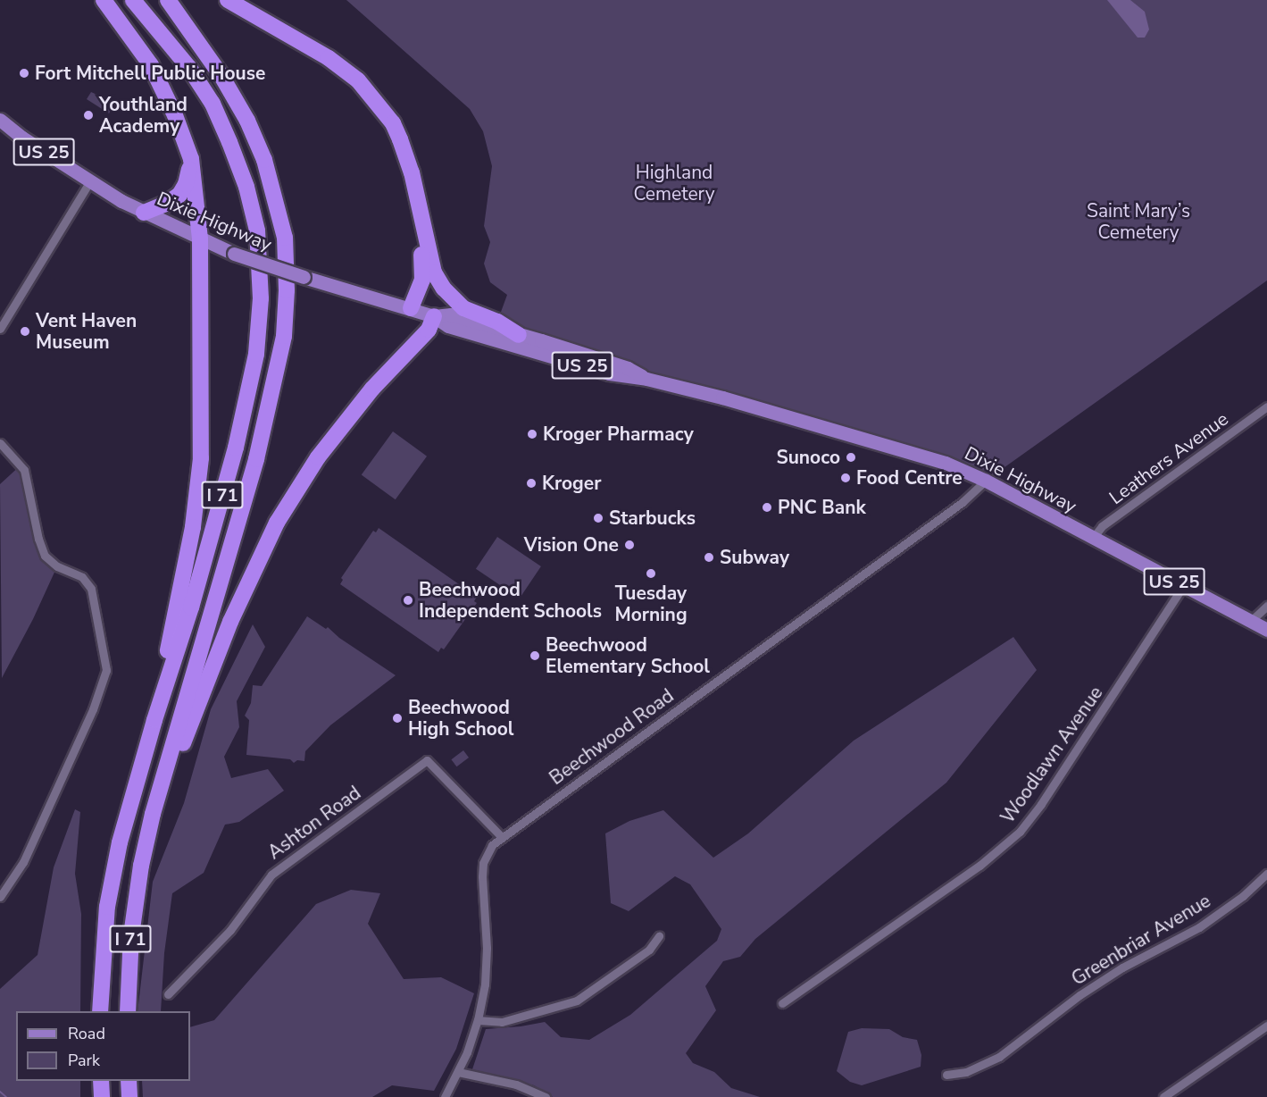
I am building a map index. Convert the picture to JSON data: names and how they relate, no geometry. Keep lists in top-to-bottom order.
{
  "streets": {
    "highway": ["I 71"],
    "main road": ["US 25", "Dixie Highway"],
    "street": [
      "Leathers Avenue",
      "Beechwood Road",
      "Woodlawn Avenue",
      "Ashton Road",
      "Greenbriar Avenue"
    ]
  },
  "crossings": [
    ["Dixie Highway", "Leathers Avenue"],
    ["Dixie Highway", "Beechwood Road"],
    ["Dixie Highway", "Woodlawn Avenue"],
    ["Beechwood Road", "Ashton Road"]
  ],
  "parks": ["Highland Cemetery", "Saint Mary’s Cemetery"],
  "places": [
    "Fort Mitchell Public House",
    "Youthland Academy",
    "Vent Haven Museum",
    "Kroger Pharmacy",
    "Sunoco",
    "Food Centre",
    "Kroger",
    "PNC Bank",
    "Starbucks",
    "Vision One",
    "Subway",
    "Tuesday Morning",
    "Beechwood Independent Schools",
    "Beechwood Elementary School",
    "Beechwood High School"
  ],
  "legend": ["Road", "Park"]
}
